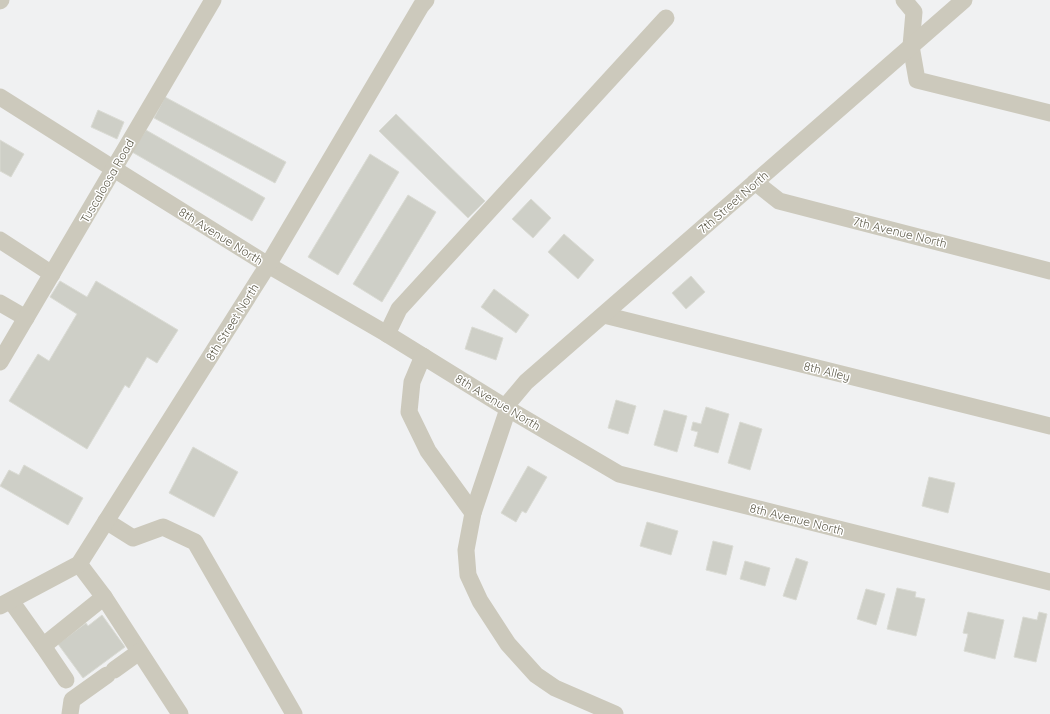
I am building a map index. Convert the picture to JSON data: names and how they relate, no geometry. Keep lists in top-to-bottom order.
{
  "streets": {
    "street": [
      "Tuscaloosa Road",
      "7th Street North",
      "7th Avenue North",
      "8th Avenue North",
      "8th Street North",
      "8th Alley"
    ]
  },
  "crossings": [
    ["Tuscaloosa Road", "8th Avenue North"],
    ["7th Street North", "7th Avenue North"],
    ["7th Street North", "8th Avenue North"],
    ["7th Street North", "8th Alley"],
    ["8th Avenue North", "8th Street North"]
  ]
}
